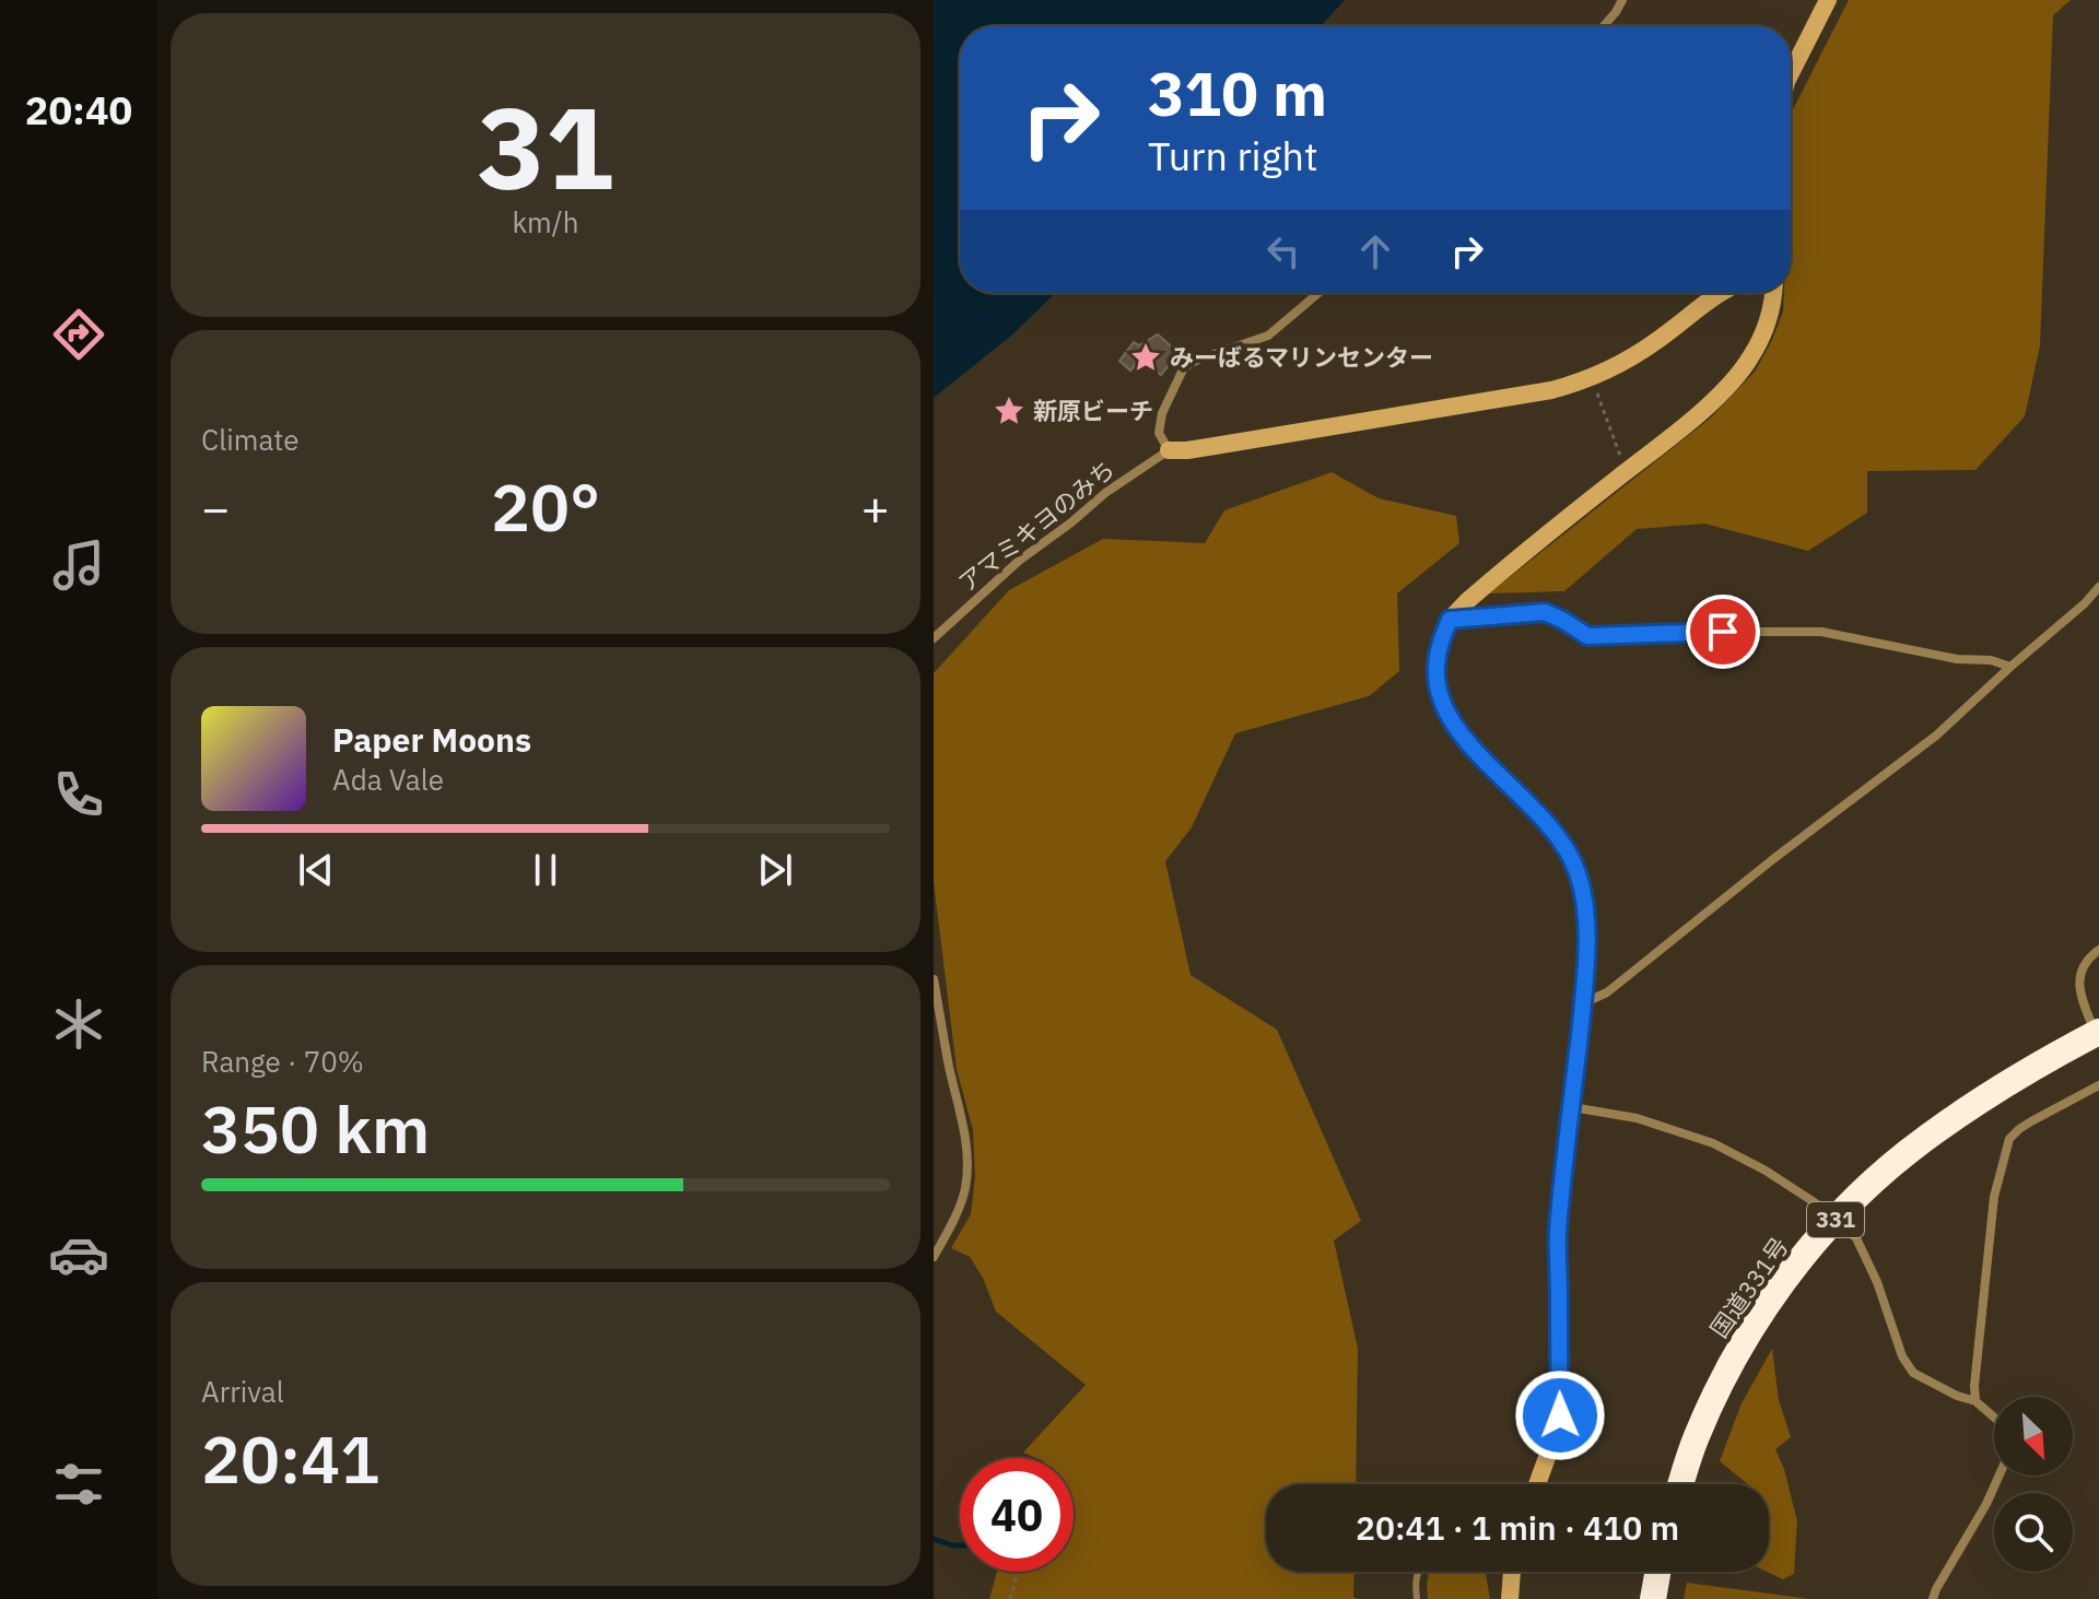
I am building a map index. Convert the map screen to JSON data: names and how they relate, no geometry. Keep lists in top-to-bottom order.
{
  "streets": {
    "highway": ["331", "国道331号"],
    "street": ["アマミキヨのみち"]
  },
  "places": {
    "place": ["みーばるマリンセンター", "新原ビーチ"]
  },
  "north": "bottom right",
  "page": {
    "tabs": "20:40",
    "tile": [
      ["31", "km/h"],
      "Climate",
      ["Range · 70%", "350 km"],
      ["Arrival", "20:41"]
    ],
    "turn": ["310 m", "Turn right"],
    "heat": ["−", "20°", "+"],
    "song": ["Paper Moons", "Ada Vale"],
    "limit": "40",
    "trip": "20:41 · 1 min · 410 m"
  }
}
